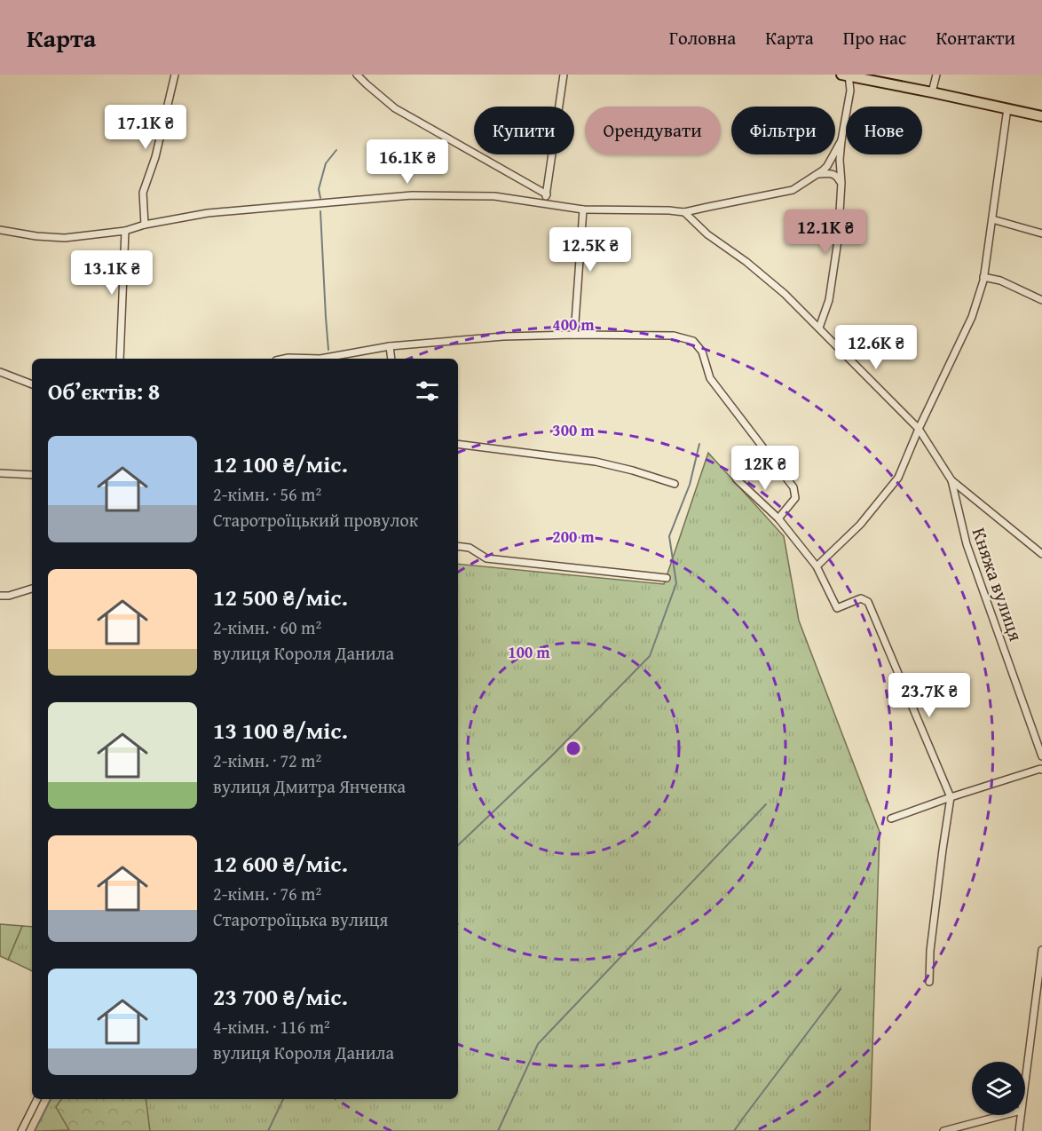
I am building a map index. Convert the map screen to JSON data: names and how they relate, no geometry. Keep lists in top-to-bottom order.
{
  "streets": {
    "street": ["Княжа вулиця"]
  },
  "page": {
    "header": "Карта",
    "nav": [
      "Головна",
      "Карта",
      "Про нас",
      "Контакти"
    ],
    "price": [
      "17.1K ₴",
      "16.1K ₴",
      "12.1K ₴",
      "12.5K ₴",
      "13.1K ₴",
      "12.6K ₴",
      "12K ₴",
      "23.7K ₴"
    ],
    "chip": [
      "Купити",
      "Орендувати",
      "Фільтри",
      "Нове"
    ],
    "heading": "Об’єктів: 8",
    "list": [
      {
        "name": "12 100 ₴/міс.",
        "note": "2-кімн. · 56 m² · Старотроїцький провулок"
      },
      {
        "name": "12 500 ₴/міс.",
        "note": "2-кімн. · 60 m² · вулиця Короля Данила"
      },
      {
        "name": "13 100 ₴/міс.",
        "note": "2-кімн. · 72 m² · вулиця Дмитра Янченка"
      },
      {
        "name": "12 600 ₴/міс.",
        "note": "2-кімн. · 76 m² · Старотроїцька вулиця"
      },
      {
        "name": "23 700 ₴/міс.",
        "note": "4-кімн. · 116 m² · вулиця Короля Данила"
      }
    ]
  },
  "rings": [
    "400 m",
    "300 m",
    "200 m",
    "100 m"
  ]
}
